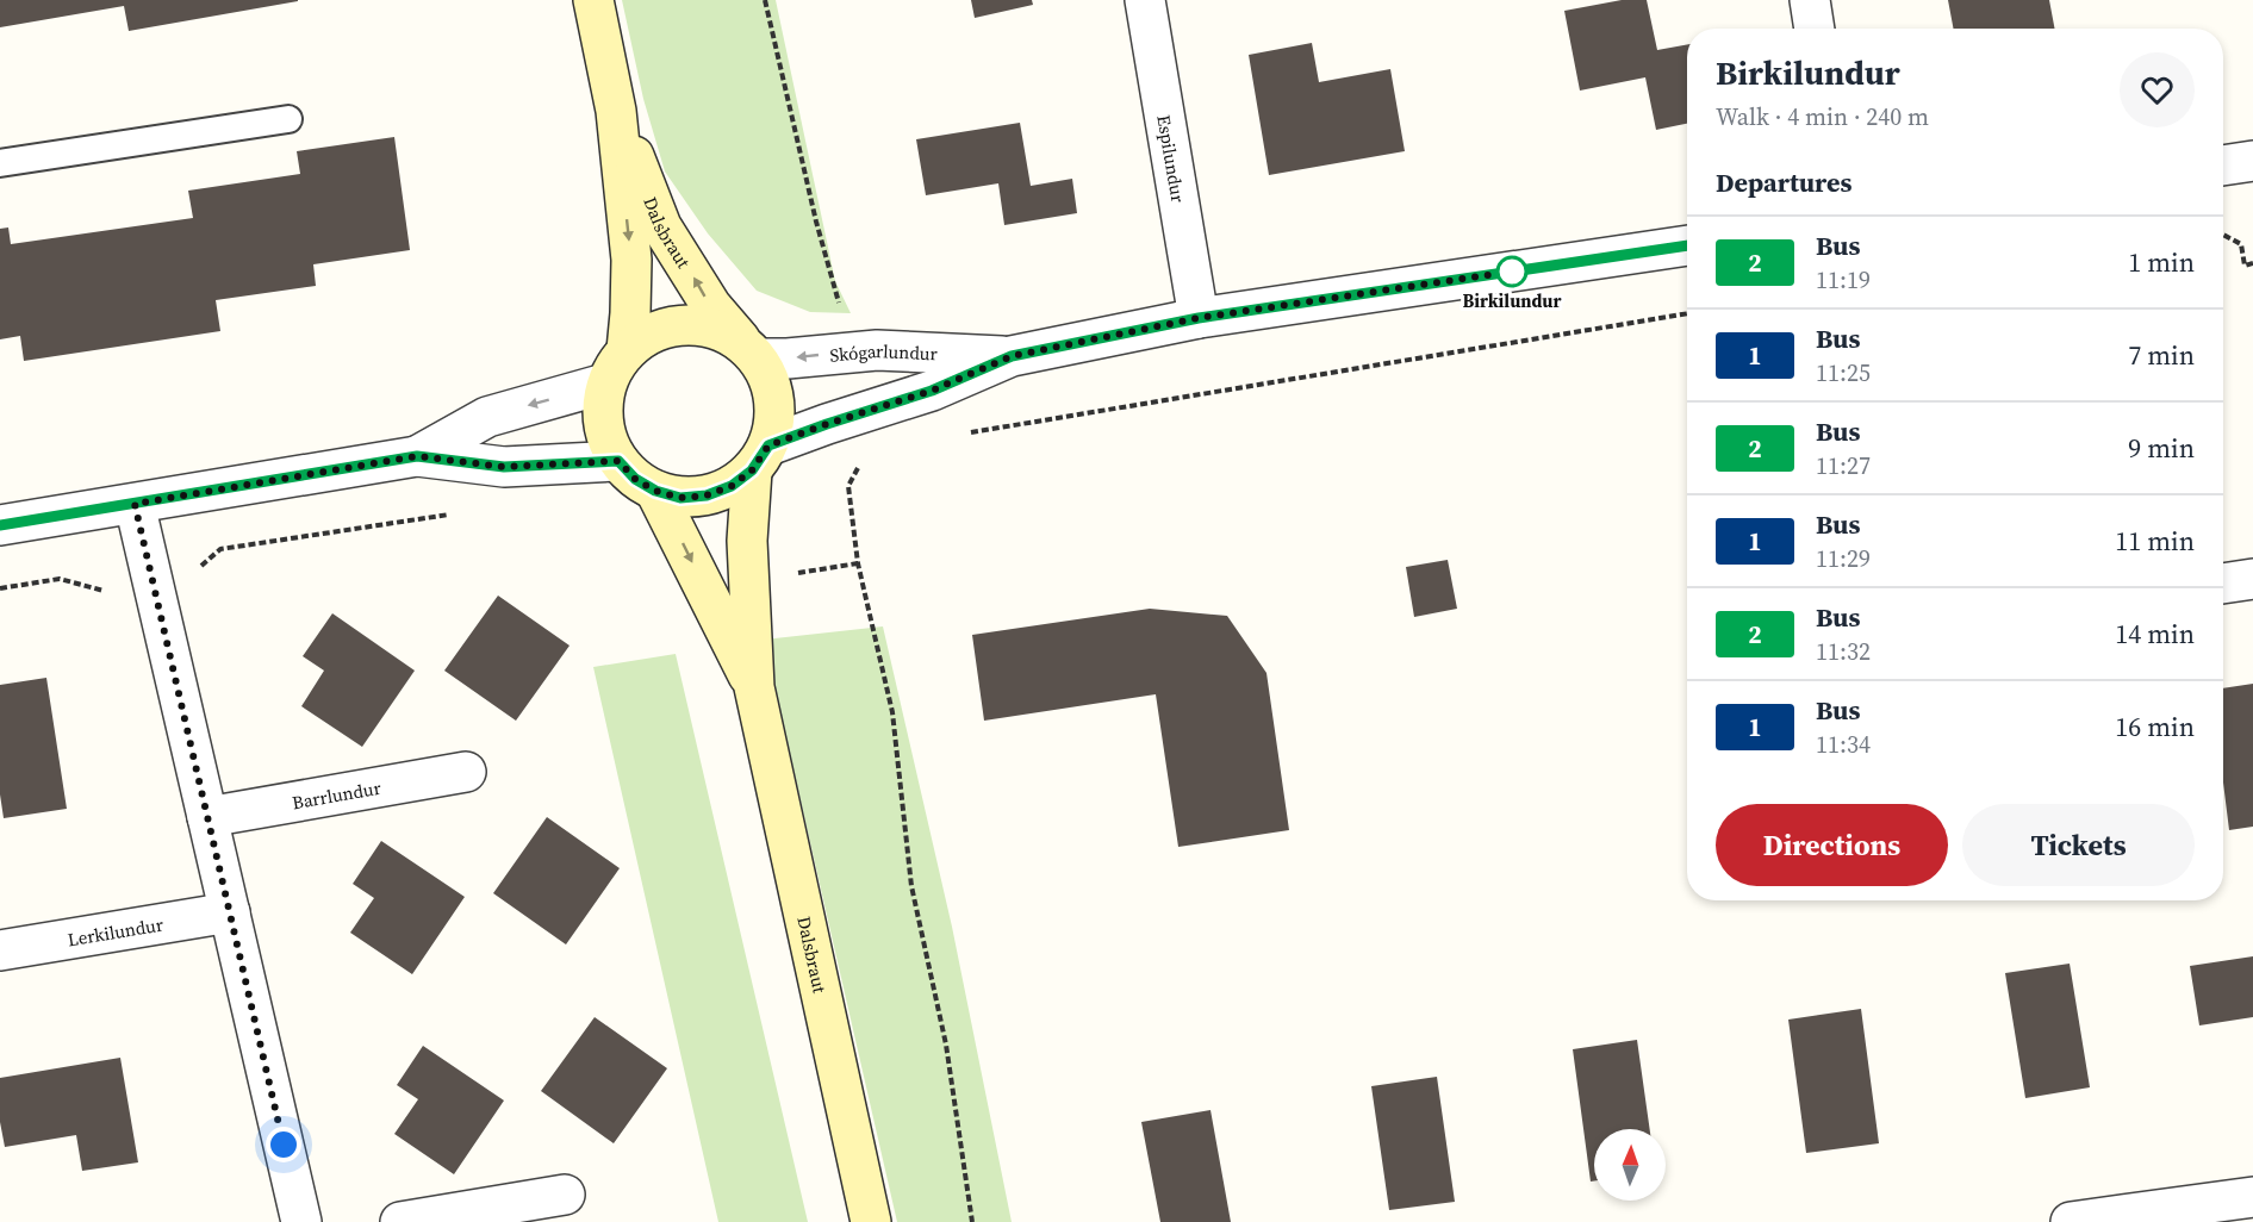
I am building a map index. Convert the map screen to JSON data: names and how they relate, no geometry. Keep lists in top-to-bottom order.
{
  "streets": {
    "street": [
      "Espilundur",
      "Dalsbraut",
      "Skógarlundur",
      "Barrlundur",
      "Lerkilundur"
    ]
  },
  "crossings": [
    ["Espilundur", "Skógarlundur"],
    ["Dalsbraut", "Skógarlundur"]
  ],
  "places": ["Birkilundur"],
  "lines": ["bus line 2"],
  "north": "top",
  "page": {
    "heading": [
      ["Birkilundur", "Walk · 4 min · 240 m"],
      "Departures"
    ],
    "list": [
      {
        "mark": "2",
        "name": "Bus",
        "note": "11:19",
        "value": "1 min"
      },
      {
        "mark": "1",
        "name": "Bus",
        "note": "11:25",
        "value": "7 min"
      },
      {
        "mark": "2",
        "name": "Bus",
        "note": "11:27",
        "value": "9 min"
      },
      {
        "mark": "1",
        "name": "Bus",
        "note": "11:29",
        "value": "11 min"
      },
      {
        "mark": "2",
        "name": "Bus",
        "note": "11:32",
        "value": "14 min"
      },
      {
        "mark": "1",
        "name": "Bus",
        "note": "11:34",
        "value": "16 min"
      }
    ],
    "buttons": ["Directions", "Tickets"]
  }
}
